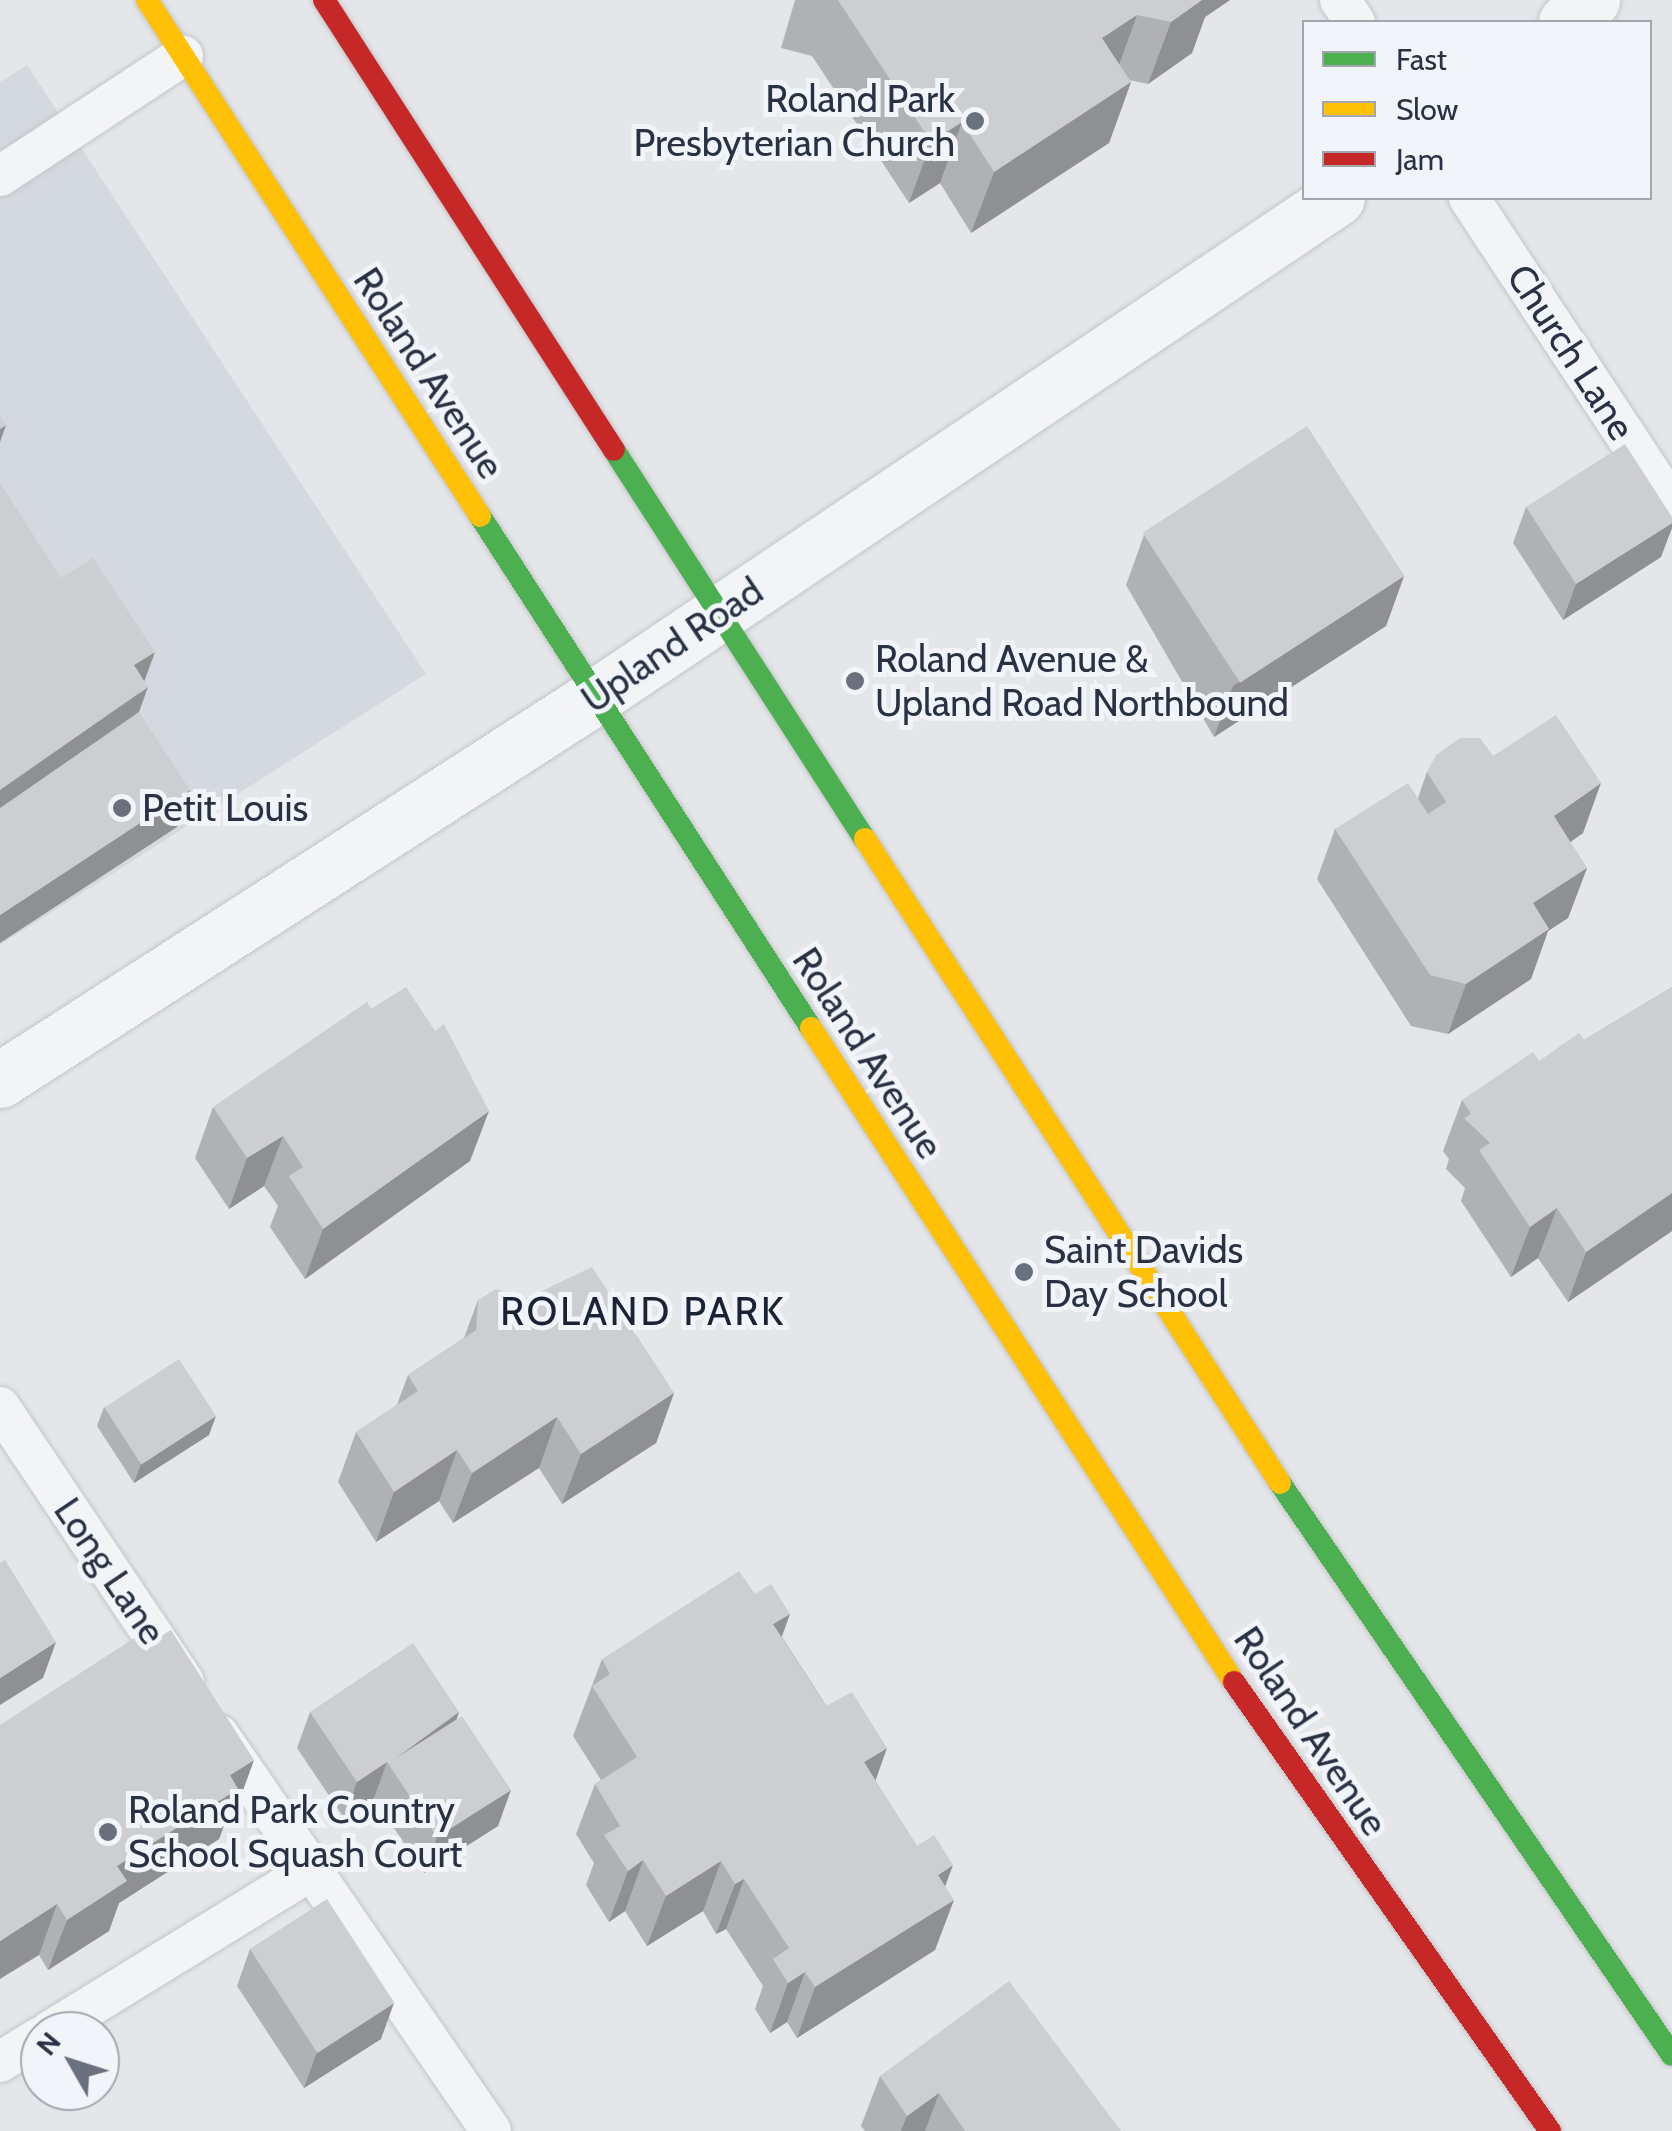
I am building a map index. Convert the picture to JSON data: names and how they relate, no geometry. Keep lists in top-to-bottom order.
{
  "streets": {
    "main road": ["Roland Avenue"],
    "street": ["Upland Road"],
    "lane": ["Church Lane", "Long Lane"]
  },
  "crossings": [
    ["Roland Avenue", "Upland Road"]
  ],
  "districts": ["ROLAND PARK"],
  "places": [
    "Roland Park Presbyterian Church",
    "Roland Avenue & Upland Road Northbound",
    "Petit Louis",
    "Saint Davids Day School",
    "Roland Park Country School Squash Court"
  ],
  "legend": ["Fast", "Slow", "Jam"],
  "north": "top left"
}
